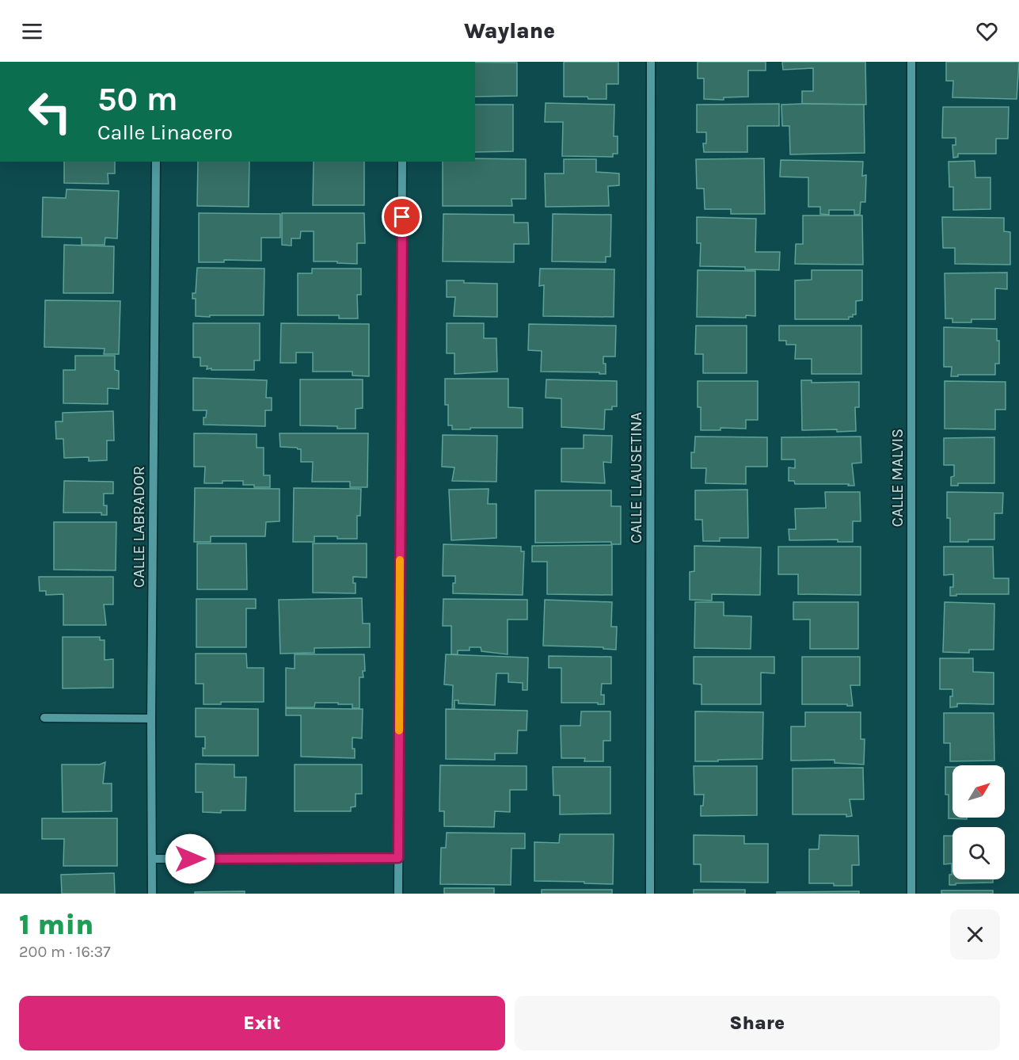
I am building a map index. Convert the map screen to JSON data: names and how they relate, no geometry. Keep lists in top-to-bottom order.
{
  "streets": {
    "street": ["CALLE LLAUSETINA", "CALLE MALVIS", "CALLE LABRADOR"]
  },
  "north": "top right",
  "page": {
    "header": "Waylane",
    "turn": ["50 m", "Calle Linacero"],
    "heading": ["1 min", "200 m · 16:37"],
    "buttons": ["Exit", "Share"]
  }
}
